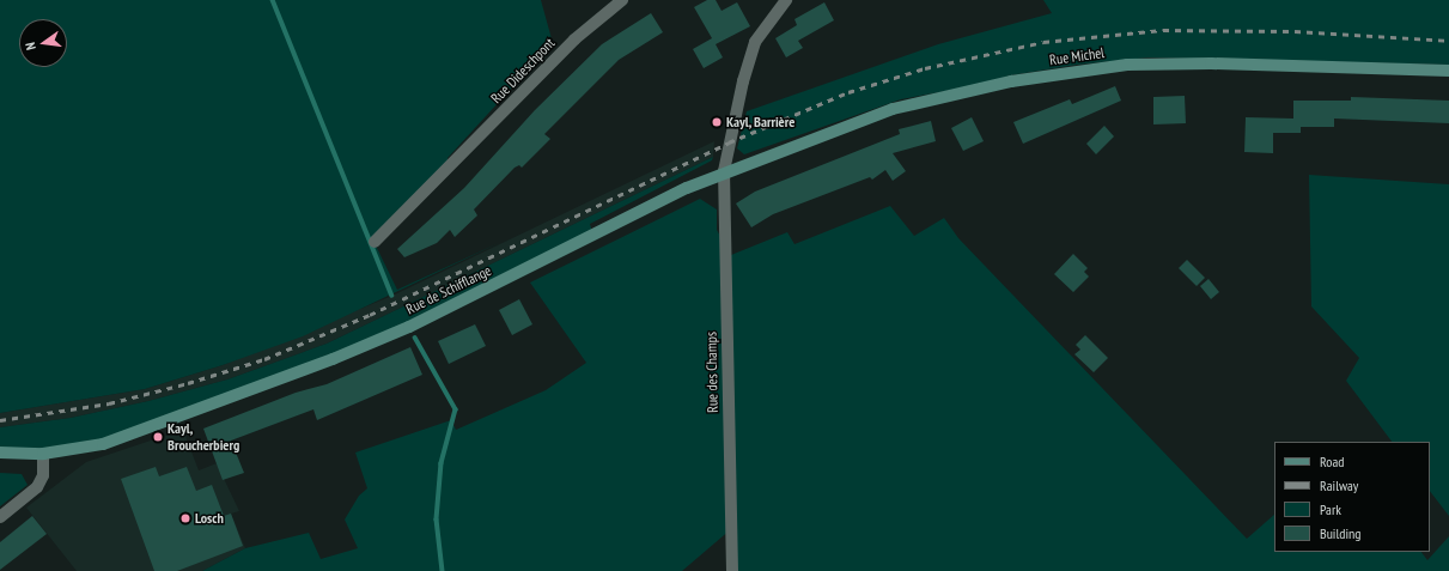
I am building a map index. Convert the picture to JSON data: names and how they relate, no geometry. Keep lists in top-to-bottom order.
{
  "streets": {
    "main road": ["Rue Michel", "Rue de Schifflange"],
    "street": ["Rue Dideschpont", "Rue des Champs"]
  },
  "crossings": [
    ["Rue Michel", "Rue de Schifflange"],
    ["Rue Michel", "Rue des Champs"],
    ["Rue de Schifflange", "Rue des Champs"]
  ],
  "places": ["Kayl, Barrière", "Kayl, Broucherbierg", "Losch"],
  "legend": [
    "Road",
    "Railway",
    "Park",
    "Building"
  ],
  "north": "left"
}
